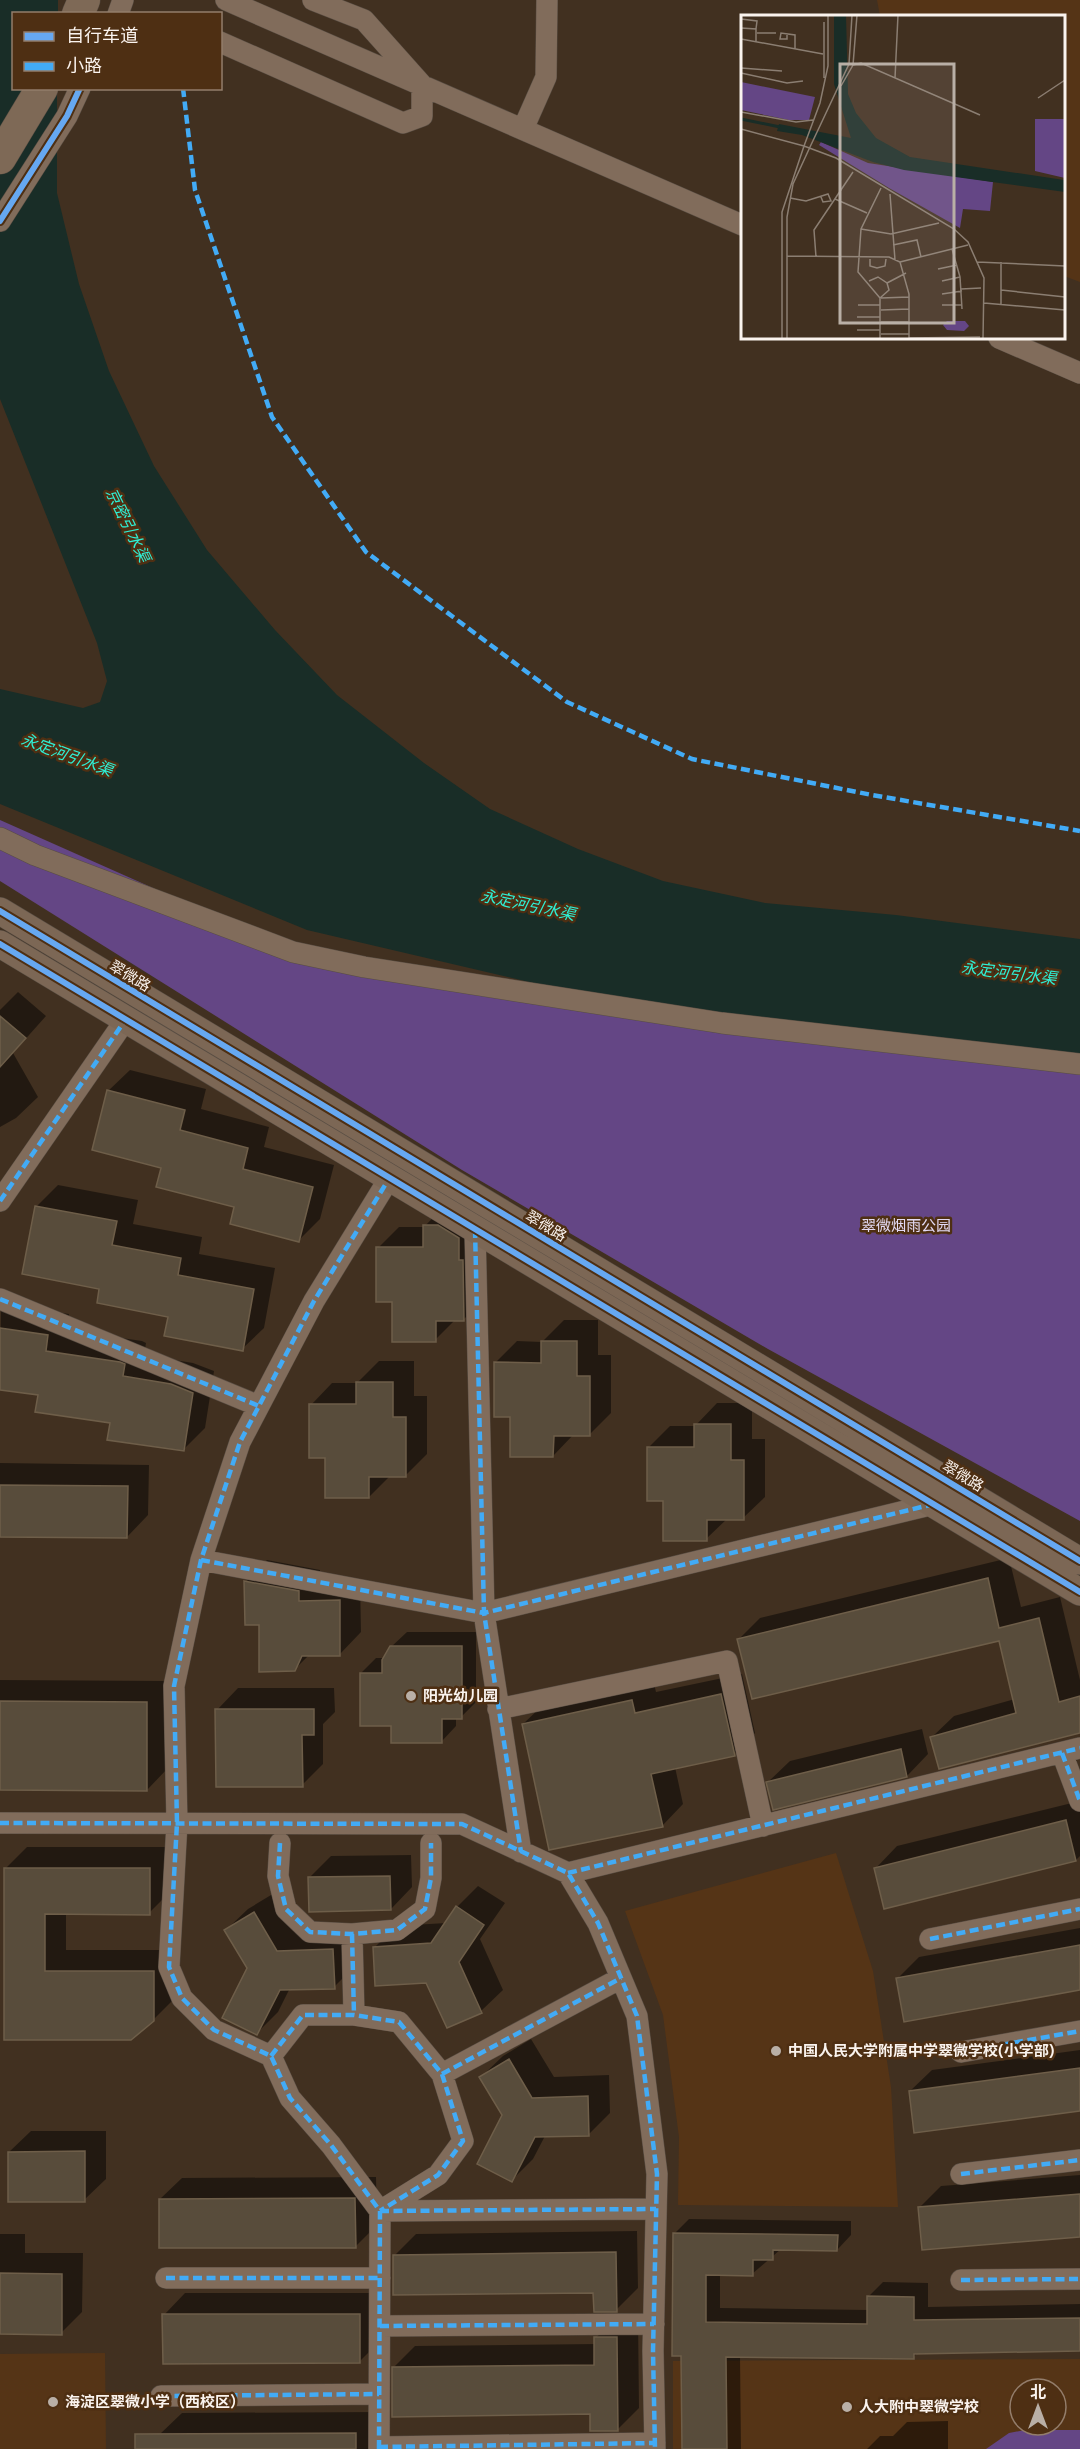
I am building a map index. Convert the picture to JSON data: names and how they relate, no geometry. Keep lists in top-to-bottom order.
{
  "streets": {
    "main road": ["翠微路"]
  },
  "water": ["京密引水渠", "永定河引水渠"],
  "parks": ["翠微烟雨公园"],
  "places": [
    "阳光幼儿园",
    "中国人民大学附属中学翠微学校(小学部)",
    "海淀区翠微小学（西校区）",
    "人大附中翠微学校"
  ],
  "legend": ["自行车道", "小路"],
  "north": "top"
}
